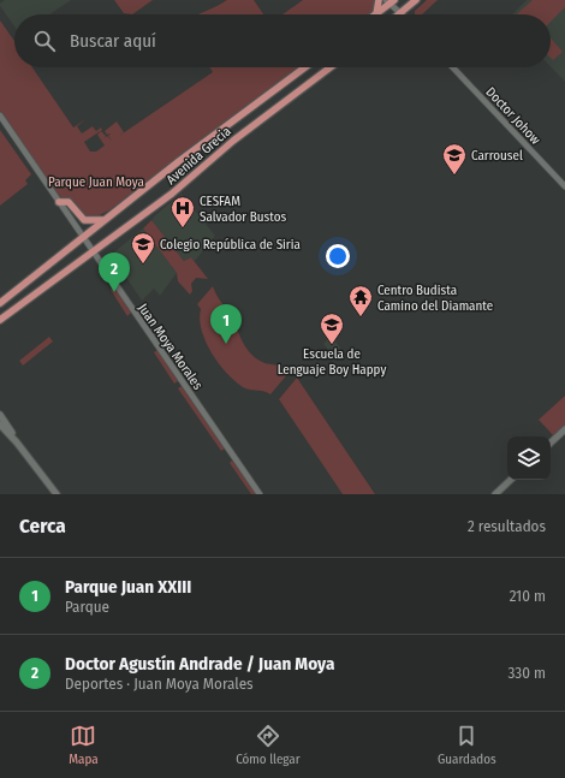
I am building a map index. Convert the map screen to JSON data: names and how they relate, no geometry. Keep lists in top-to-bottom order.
{
  "streets": {
    "main road": ["Avenida Grecia"],
    "street": ["Doctor Johow", "Juan Moya Morales"]
  },
  "crossings": [
    ["Avenida Grecia", "Juan Moya Morales"]
  ],
  "parks": ["Parque Juan Moya"],
  "places": {
    "school or university": ["Carrousel", "Colegio República de Siria", "Escuela de Lenguaje Boy Happy"],
    "hospital": ["CESFAM Salvador Bustos"],
    "temple": ["Centro Budista Camino del Diamante"]
  },
  "page": {
    "search": "Buscar aquí",
    "pins": ["2", "1"],
    "heading": ["Cerca", "2 resultados"],
    "list": [
      {
        "mark": "1",
        "name": "Parque Juan XXIII",
        "note": "Parque",
        "value": "210 m"
      },
      {
        "mark": "2",
        "name": "Doctor Agustín Andrade / Juan Moya",
        "note": "Deportes · Juan Moya Morales",
        "value": "330 m"
      }
    ],
    "nav": ["Mapa", "Cómo llegar", "Guardados"]
  }
}
